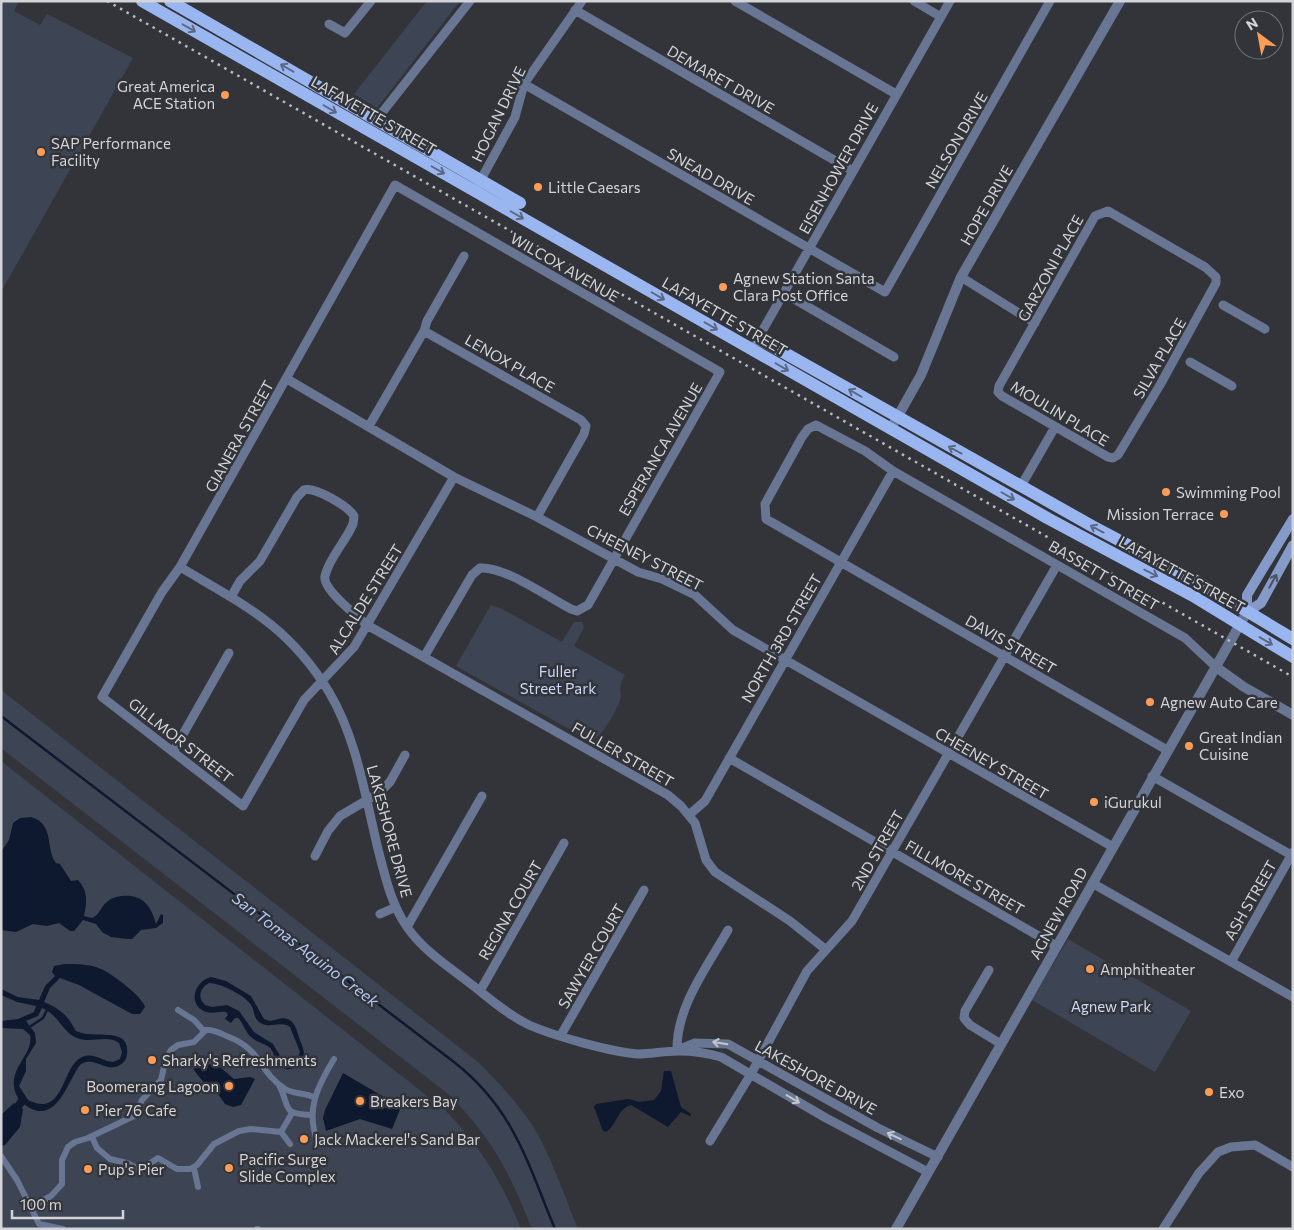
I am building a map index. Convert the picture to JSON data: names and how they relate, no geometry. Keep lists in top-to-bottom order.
{
  "streets": {
    "main road": ["LAFAYETTE STREET", "AGNEW ROAD"],
    "street": [
      "DEMARET DRIVE",
      "HOGAN DRIVE",
      "NELSON DRIVE",
      "EISENHOWER DRIVE",
      "SNEAD DRIVE",
      "HOPE DRIVE",
      "WILCOX AVENUE",
      "GARZONI PLACE",
      "SILVA PLACE",
      "LENOX PLACE",
      "MOULIN PLACE",
      "GIANERA STREET",
      "ESPERANCA AVENUE",
      "CHEENEY STREET",
      "BASSETT STREET",
      "ALCALDE STREET",
      "NORTH 3RD STREET",
      "DAVIS STREET",
      "GILLMOR STREET",
      "FULLER STREET",
      "LAKESHORE DRIVE",
      "2ND STREET",
      "FILLMORE STREET",
      "ASH STREET",
      "REGINA COURT",
      "SAWYER COURT"
    ]
  },
  "crossings": [
    ["DEMARET DRIVE", "HOGAN DRIVE"],
    ["DEMARET DRIVE", "EISENHOWER DRIVE"],
    ["HOGAN DRIVE", "LAFAYETTE STREET"],
    ["HOGAN DRIVE", "SNEAD DRIVE"],
    ["LAFAYETTE STREET", "EISENHOWER DRIVE"],
    ["LAFAYETTE STREET", "HOPE DRIVE"],
    ["LAFAYETTE STREET", "AGNEW ROAD"],
    ["NELSON DRIVE", "SNEAD DRIVE"],
    ["EISENHOWER DRIVE", "SNEAD DRIVE"],
    ["WILCOX AVENUE", "GIANERA STREET"],
    ["WILCOX AVENUE", "ESPERANCA AVENUE"],
    ["GARZONI PLACE", "SILVA PLACE"],
    ["GARZONI PLACE", "MOULIN PLACE"],
    ["SILVA PLACE", "MOULIN PLACE"],
    ["LENOX PLACE", "CHEENEY STREET"],
    ["GIANERA STREET", "CHEENEY STREET"],
    ["GIANERA STREET", "GILLMOR STREET"],
    ["GIANERA STREET", "LAKESHORE DRIVE"],
    ["ESPERANCA AVENUE", "CHEENEY STREET"],
    ["ESPERANCA AVENUE", "FULLER STREET"],
    ["CHEENEY STREET", "ALCALDE STREET"],
    ["CHEENEY STREET", "NORTH 3RD STREET"],
    ["CHEENEY STREET", "2ND STREET"],
    ["CHEENEY STREET", "AGNEW ROAD"],
    ["BASSETT STREET", "NORTH 3RD STREET"],
    ["BASSETT STREET", "DAVIS STREET"],
    ["BASSETT STREET", "2ND STREET"],
    ["BASSETT STREET", "AGNEW ROAD"],
    ["ALCALDE STREET", "GILLMOR STREET"],
    ["ALCALDE STREET", "FULLER STREET"],
    ["ALCALDE STREET", "LAKESHORE DRIVE"],
    ["NORTH 3RD STREET", "DAVIS STREET"],
    ["NORTH 3RD STREET", "FULLER STREET"],
    ["NORTH 3RD STREET", "FILLMORE STREET"],
    ["DAVIS STREET", "2ND STREET"],
    ["DAVIS STREET", "AGNEW ROAD"],
    ["FULLER STREET", "LAKESHORE DRIVE"],
    ["FULLER STREET", "2ND STREET"],
    ["LAKESHORE DRIVE", "2ND STREET"],
    ["LAKESHORE DRIVE", "REGINA COURT"],
    ["LAKESHORE DRIVE", "AGNEW ROAD"],
    ["LAKESHORE DRIVE", "SAWYER COURT"],
    ["2ND STREET", "FILLMORE STREET"],
    ["FILLMORE STREET", "AGNEW ROAD"]
  ],
  "water": ["San Tomas Aquino Creek"],
  "parks": ["Fuller Street Park", "Agnew Park"],
  "places": [
    "Great America ACE Station",
    "SAP Performance Facility",
    "Little Caesars",
    "Agnew Station Santa Clara Post Office",
    "Swimming Pool",
    "Mission Terrace",
    "Agnew Auto Care",
    "Great Indian Cuisine",
    "iGurukul",
    "Amphitheater",
    "Sharky's Refreshments",
    "Boomerang Lagoon",
    "Exo",
    "Breakers Bay",
    "Pier 76 Cafe",
    "Jack Mackerel's Sand Bar",
    "Pacific Surge Slide Complex",
    "Pup's Pier"
  ],
  "scale_bar": "100 m",
  "north": "top left"
}
